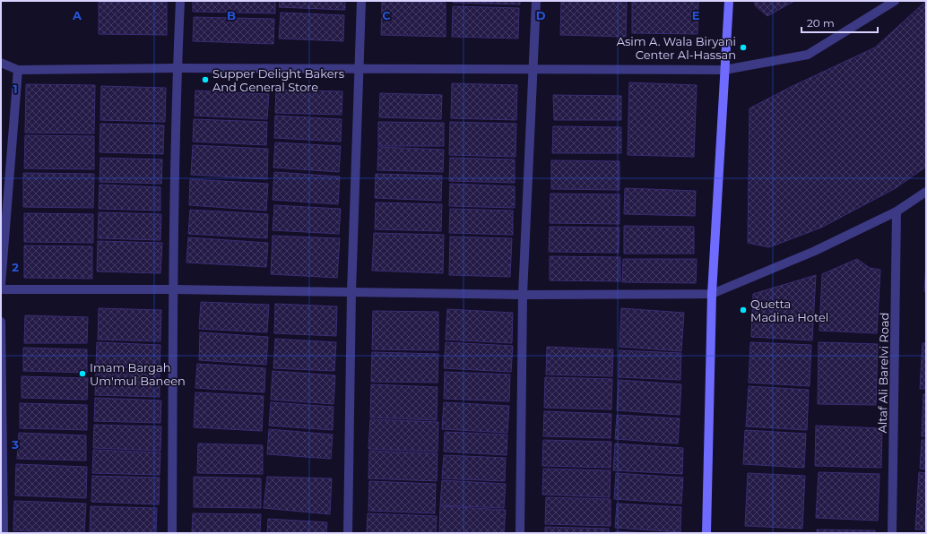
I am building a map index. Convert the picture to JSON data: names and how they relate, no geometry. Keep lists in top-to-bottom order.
{
  "streets": {
    "street": ["Altaf Ali Barelvi Road"]
  },
  "places": [
    "Asim A. Wala Biryani Center Al-Hassan",
    "Supper Delight Bakers And General Store",
    "Quetta Madina Hotel",
    "Imam Bargah Um'mul Baneen"
  ],
  "scale_bar": "20 m",
  "grid": {
    "columns": [
      "A",
      "B",
      "C",
      "D",
      "E"
    ],
    "rows": ["1", "2", "3"]
  }
}
